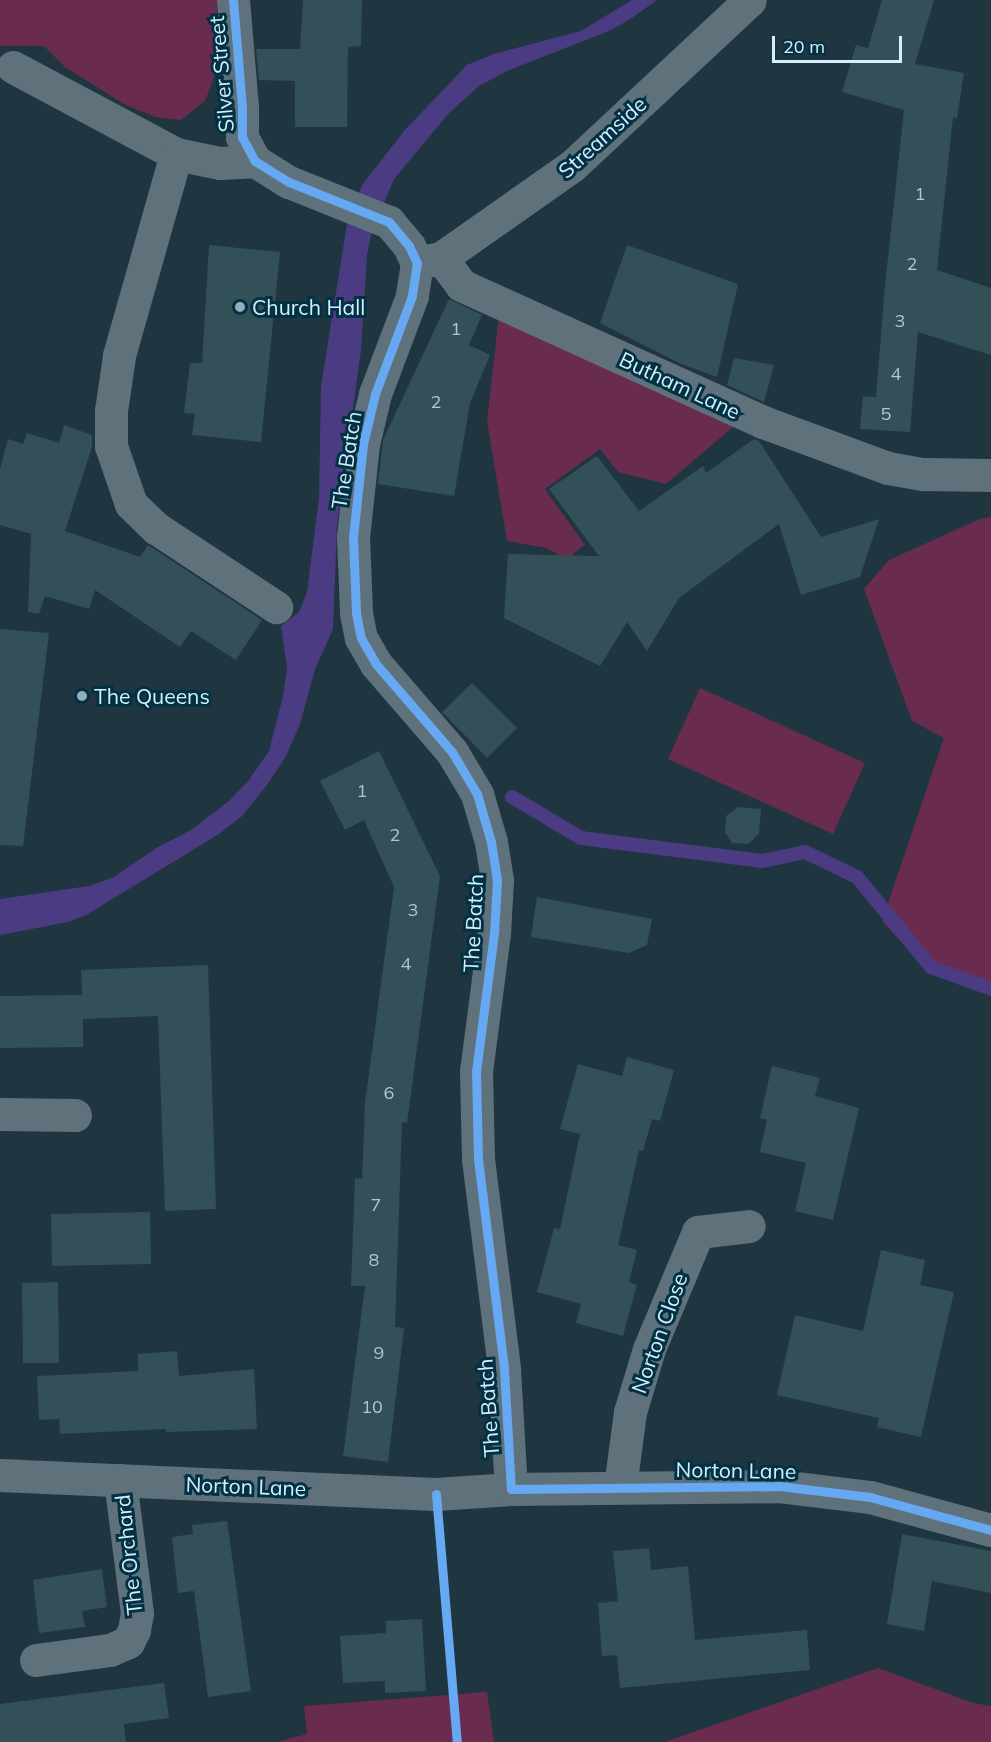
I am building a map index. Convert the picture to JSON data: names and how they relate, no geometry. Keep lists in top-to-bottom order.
{
  "streets": {
    "street": [
      "Silver Street",
      "Streamside",
      "Butham Lane",
      "The Batch",
      "Norton Close",
      "Norton Lane",
      "The Orchard"
    ]
  },
  "crossings": [
    ["Streamside", "Butham Lane"],
    ["Streamside", "The Batch"],
    ["Butham Lane", "The Batch"],
    ["The Batch", "Norton Lane"],
    ["Norton Close", "Norton Lane"],
    ["Norton Lane", "The Orchard"]
  ],
  "places": ["Church Hall", "The Queens"],
  "house_numbers": [
    "1",
    "2",
    "3",
    "1",
    "4",
    "2",
    "5",
    "1",
    "2",
    "3",
    "4",
    "6",
    "7",
    "8",
    "9",
    "10"
  ],
  "scale_bar": "20 m"
}
